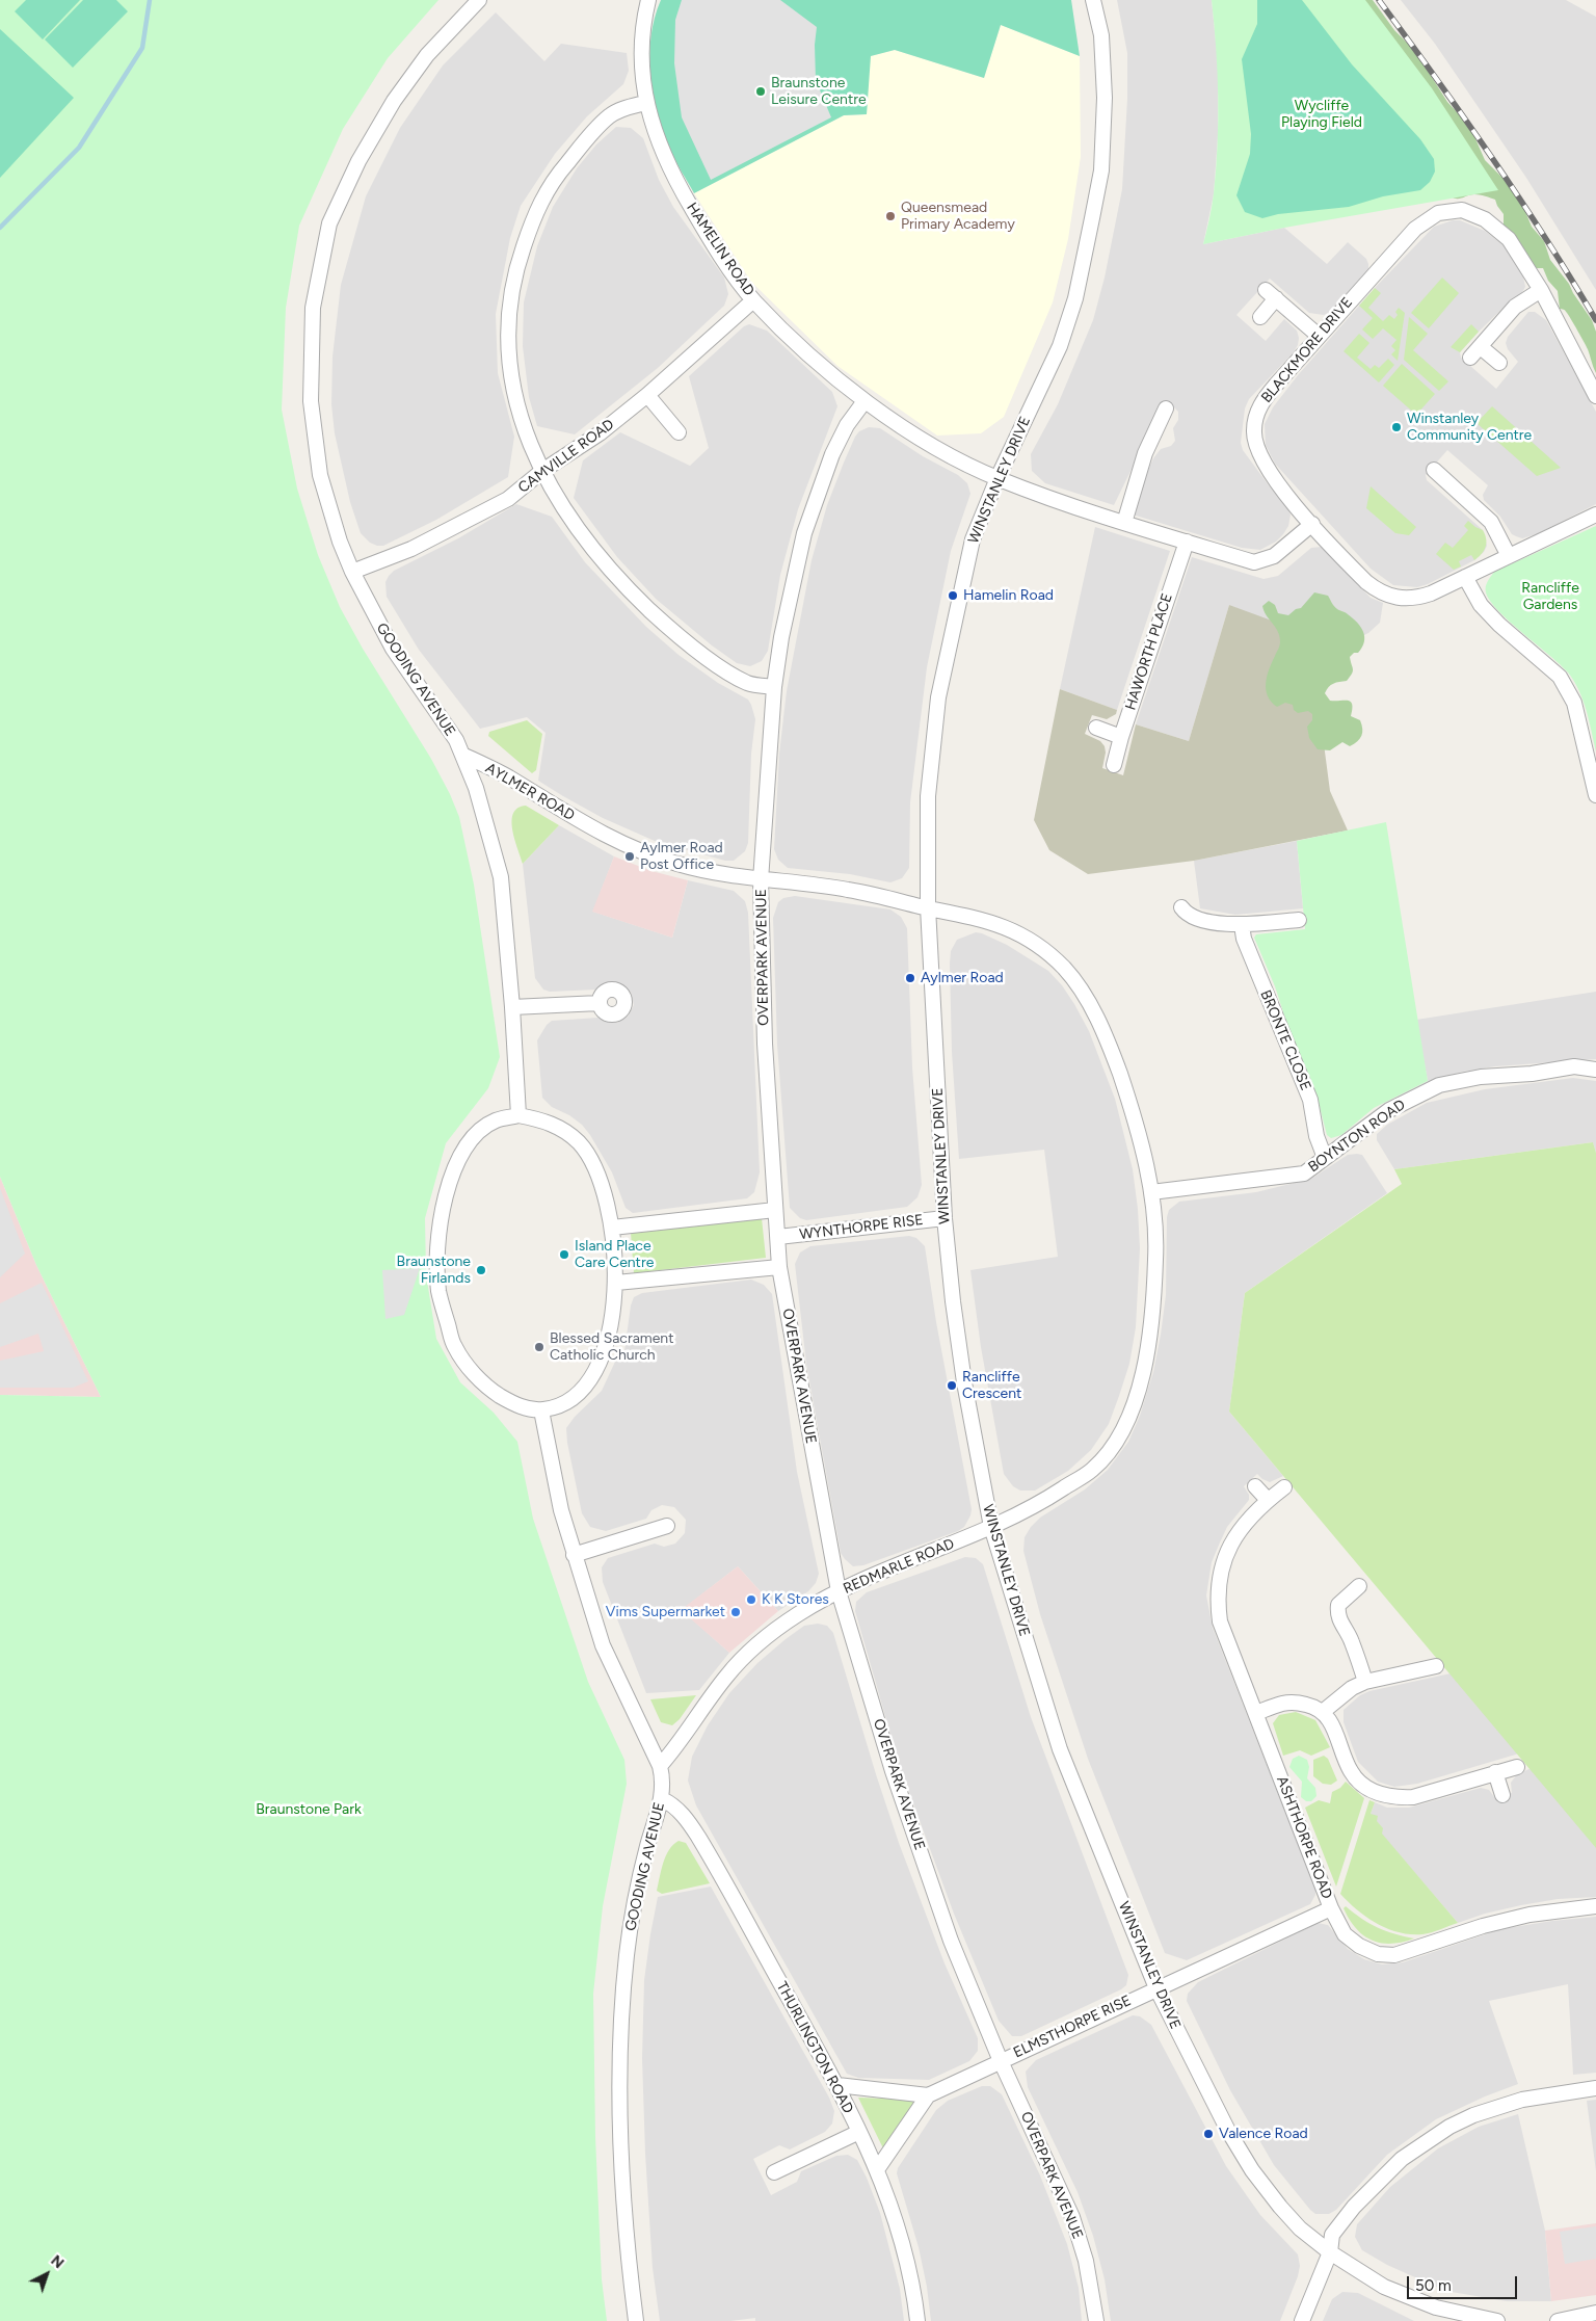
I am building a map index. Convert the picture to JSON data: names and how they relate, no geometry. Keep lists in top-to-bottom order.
{
  "streets": {
    "street": [
      "HAMELIN ROAD",
      "BLACKMORE DRIVE",
      "CAMVILLE ROAD",
      "WINSTANLEY DRIVE",
      "HAWORTH PLACE",
      "GOODING AVENUE",
      "AYLMER ROAD",
      "OVERPARK AVENUE",
      "BRONTE CLOSE",
      "BOYNTON ROAD",
      "WYNTHORPE RISE",
      "REDMARLE ROAD",
      "ASHTHORPE ROAD",
      "ELMSTHORPE RISE",
      "THURLINGTON ROAD"
    ]
  },
  "crossings": [
    ["HAMELIN ROAD", "BLACKMORE DRIVE"],
    ["HAMELIN ROAD", "CAMVILLE ROAD"],
    ["HAMELIN ROAD", "WINSTANLEY DRIVE"],
    ["HAMELIN ROAD", "HAWORTH PLACE"],
    ["HAMELIN ROAD", "OVERPARK AVENUE"],
    ["CAMVILLE ROAD", "GOODING AVENUE"],
    ["WINSTANLEY DRIVE", "AYLMER ROAD"],
    ["WINSTANLEY DRIVE", "WYNTHORPE RISE"],
    ["WINSTANLEY DRIVE", "REDMARLE ROAD"],
    ["WINSTANLEY DRIVE", "ELMSTHORPE RISE"],
    ["GOODING AVENUE", "AYLMER ROAD"],
    ["GOODING AVENUE", "REDMARLE ROAD"],
    ["GOODING AVENUE", "THURLINGTON ROAD"],
    ["AYLMER ROAD", "OVERPARK AVENUE"],
    ["OVERPARK AVENUE", "WYNTHORPE RISE"],
    ["OVERPARK AVENUE", "REDMARLE ROAD"],
    ["OVERPARK AVENUE", "ELMSTHORPE RISE"],
    ["BRONTE CLOSE", "BOYNTON ROAD"],
    ["ASHTHORPE ROAD", "ELMSTHORPE RISE"],
    ["ELMSTHORPE RISE", "THURLINGTON ROAD"]
  ],
  "parks": ["Wycliffe Playing Field", "Rancliffe Gardens", "Braunstone Park"],
  "places": [
    "Braunstone Leisure Centre",
    "Queensmead Primary Academy",
    "Winstanley Community Centre",
    "Hamelin Road",
    "Aylmer Road Post Office",
    "Aylmer Road",
    "Island Place Care Centre",
    "Braunstone Firlands",
    "Blessed Sacrament Catholic Church",
    "Rancliffe Crescent",
    "K K Stores",
    "Vims Supermarket",
    "Valence Road"
  ],
  "scale_bar": "50 m",
  "north": "top right"
}
